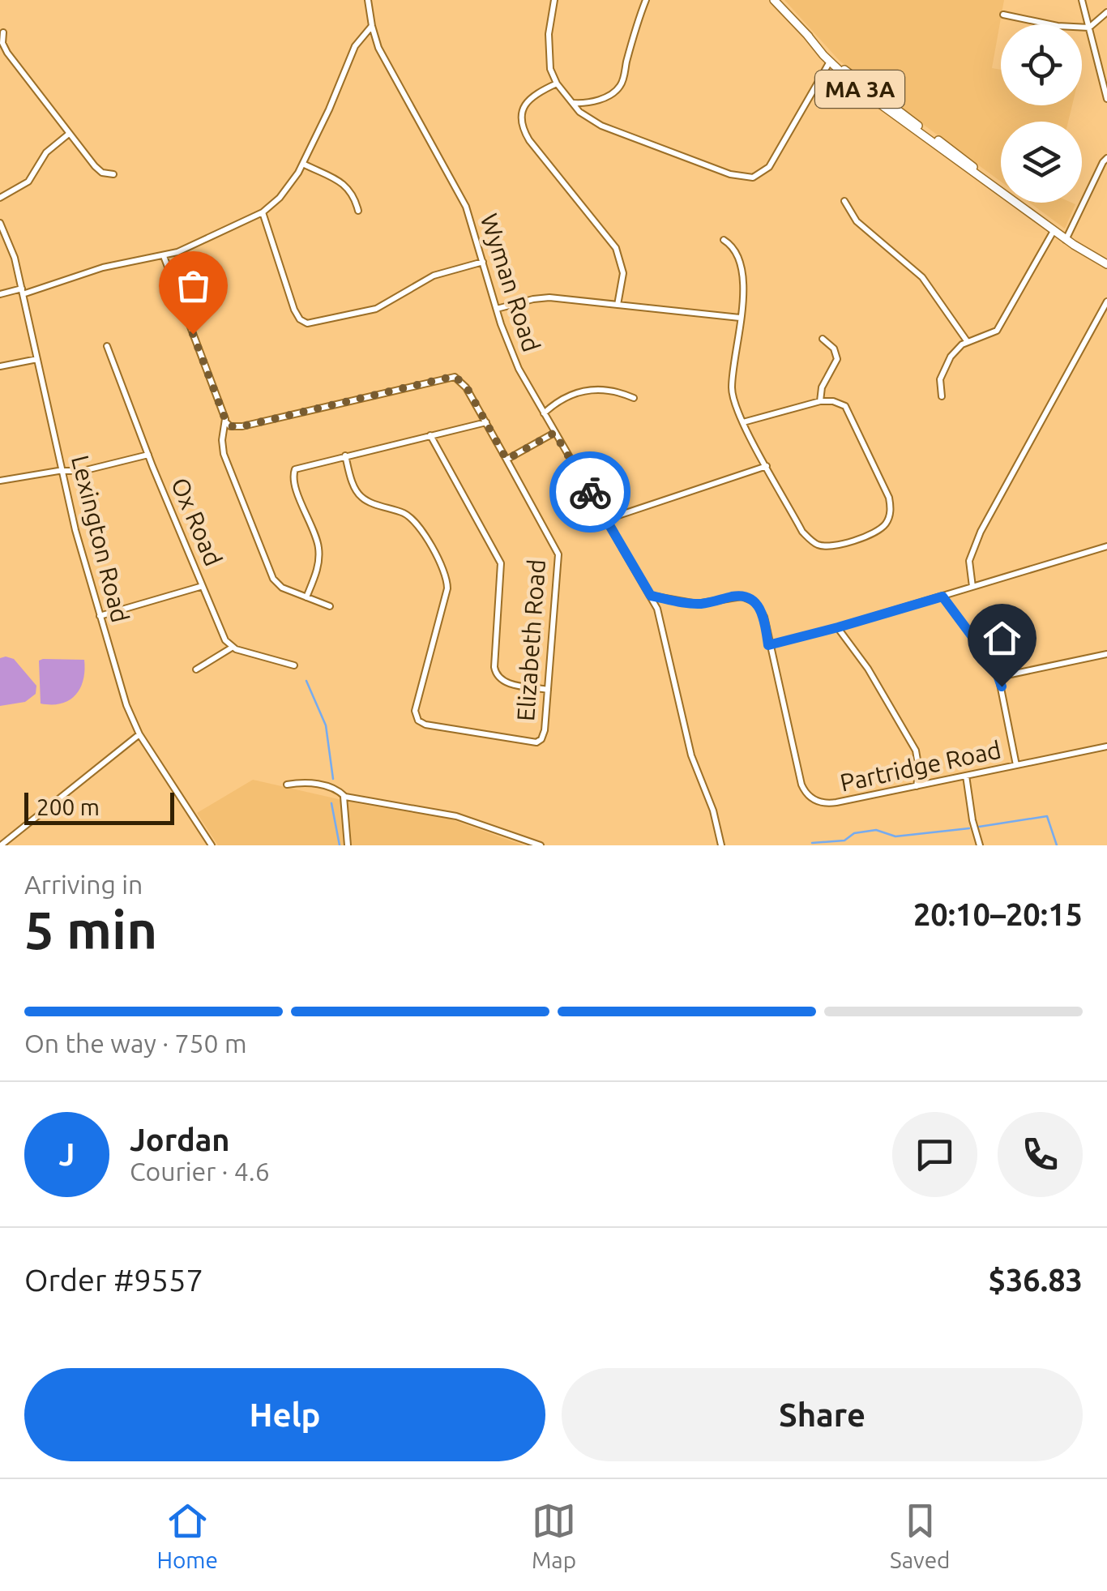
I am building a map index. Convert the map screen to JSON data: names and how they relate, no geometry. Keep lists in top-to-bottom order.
{
  "streets": {
    "main road": ["MA 3A"],
    "street": [
      "Wyman Road",
      "Ox Road",
      "Lexington Road",
      "Elizabeth Road",
      "Partridge Road"
    ]
  },
  "crossings": [
    ["Wyman Road", "Partridge Road"]
  ],
  "scale_bar": "200 m",
  "page": {
    "scale": "200 m",
    "heading": ["5 min", "Arriving in", "20:10–20:15"],
    "panel": [
      "Jordan",
      "Courier · 4.6",
      "Order #9557",
      "$36.83"
    ],
    "bar": "On the way · 750 m",
    "round": "J",
    "buttons": ["Help", "Share"],
    "tabs": ["Home", "Map", "Saved"]
  }
}
